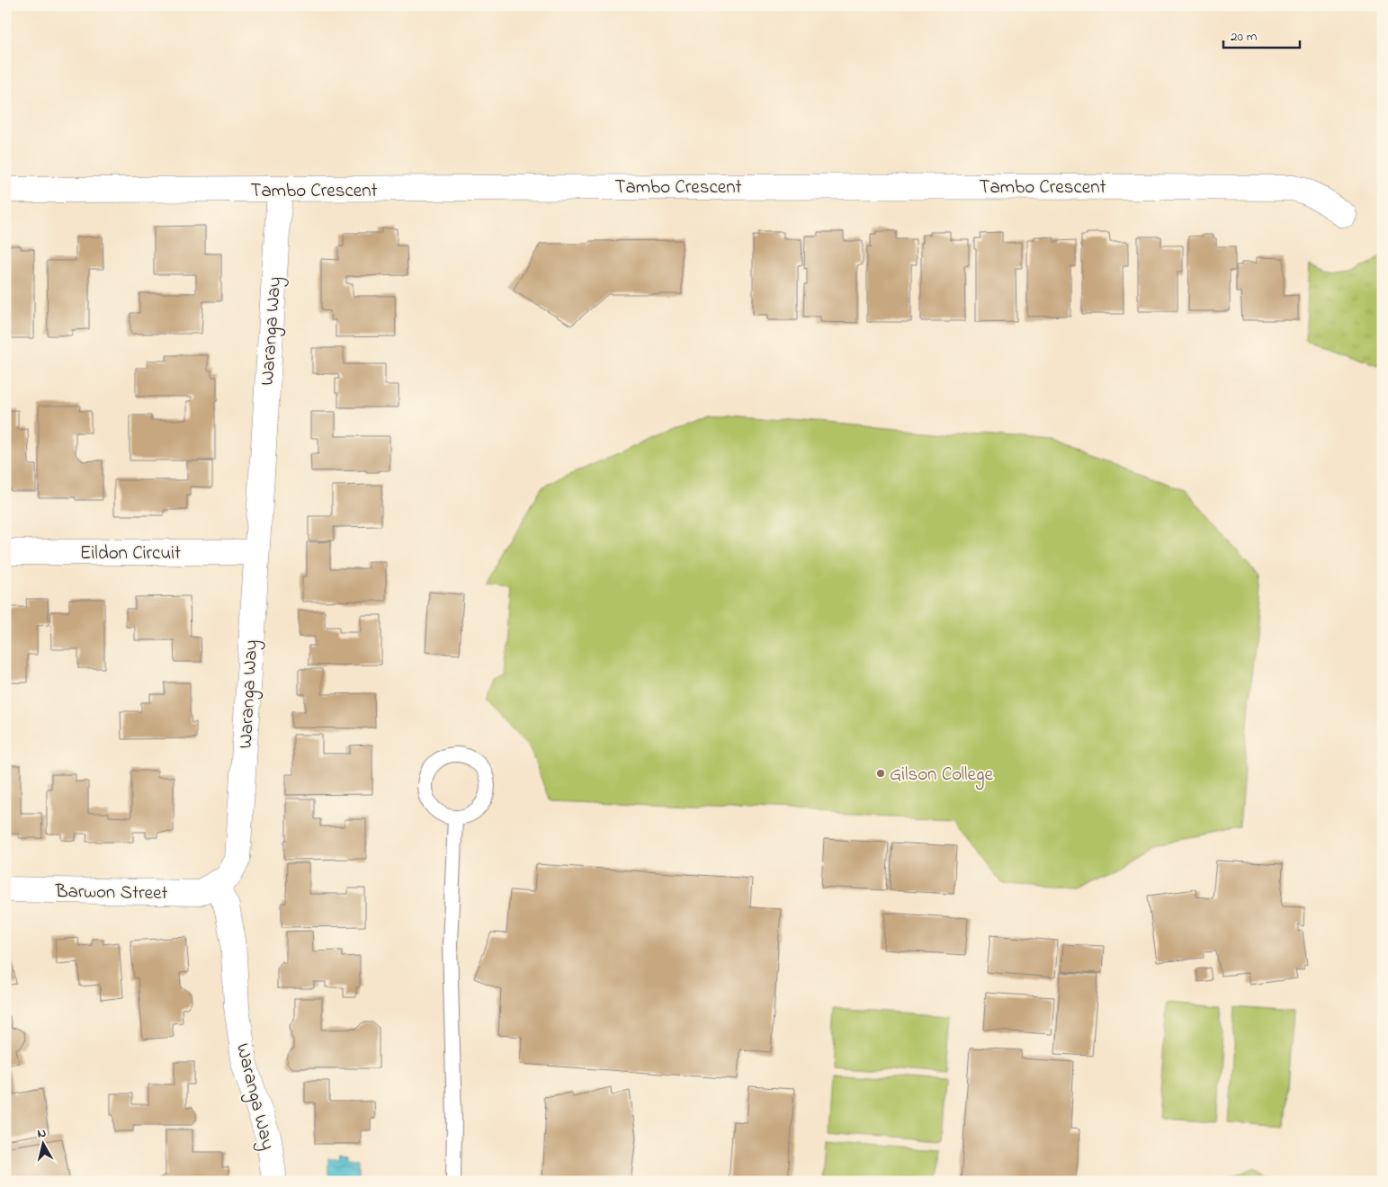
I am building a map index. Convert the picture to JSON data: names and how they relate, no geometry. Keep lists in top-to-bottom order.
{
  "streets": {
    "street": [
      "Tambo Crescent",
      "Waranga Way",
      "Eildon Circuit",
      "Barwon Street"
    ]
  },
  "crossings": [
    ["Tambo Crescent", "Waranga Way"],
    ["Waranga Way", "Eildon Circuit"],
    ["Waranga Way", "Barwon Street"]
  ],
  "places": ["Gilson College"],
  "scale_bar": "20 m",
  "north": "top"
}
